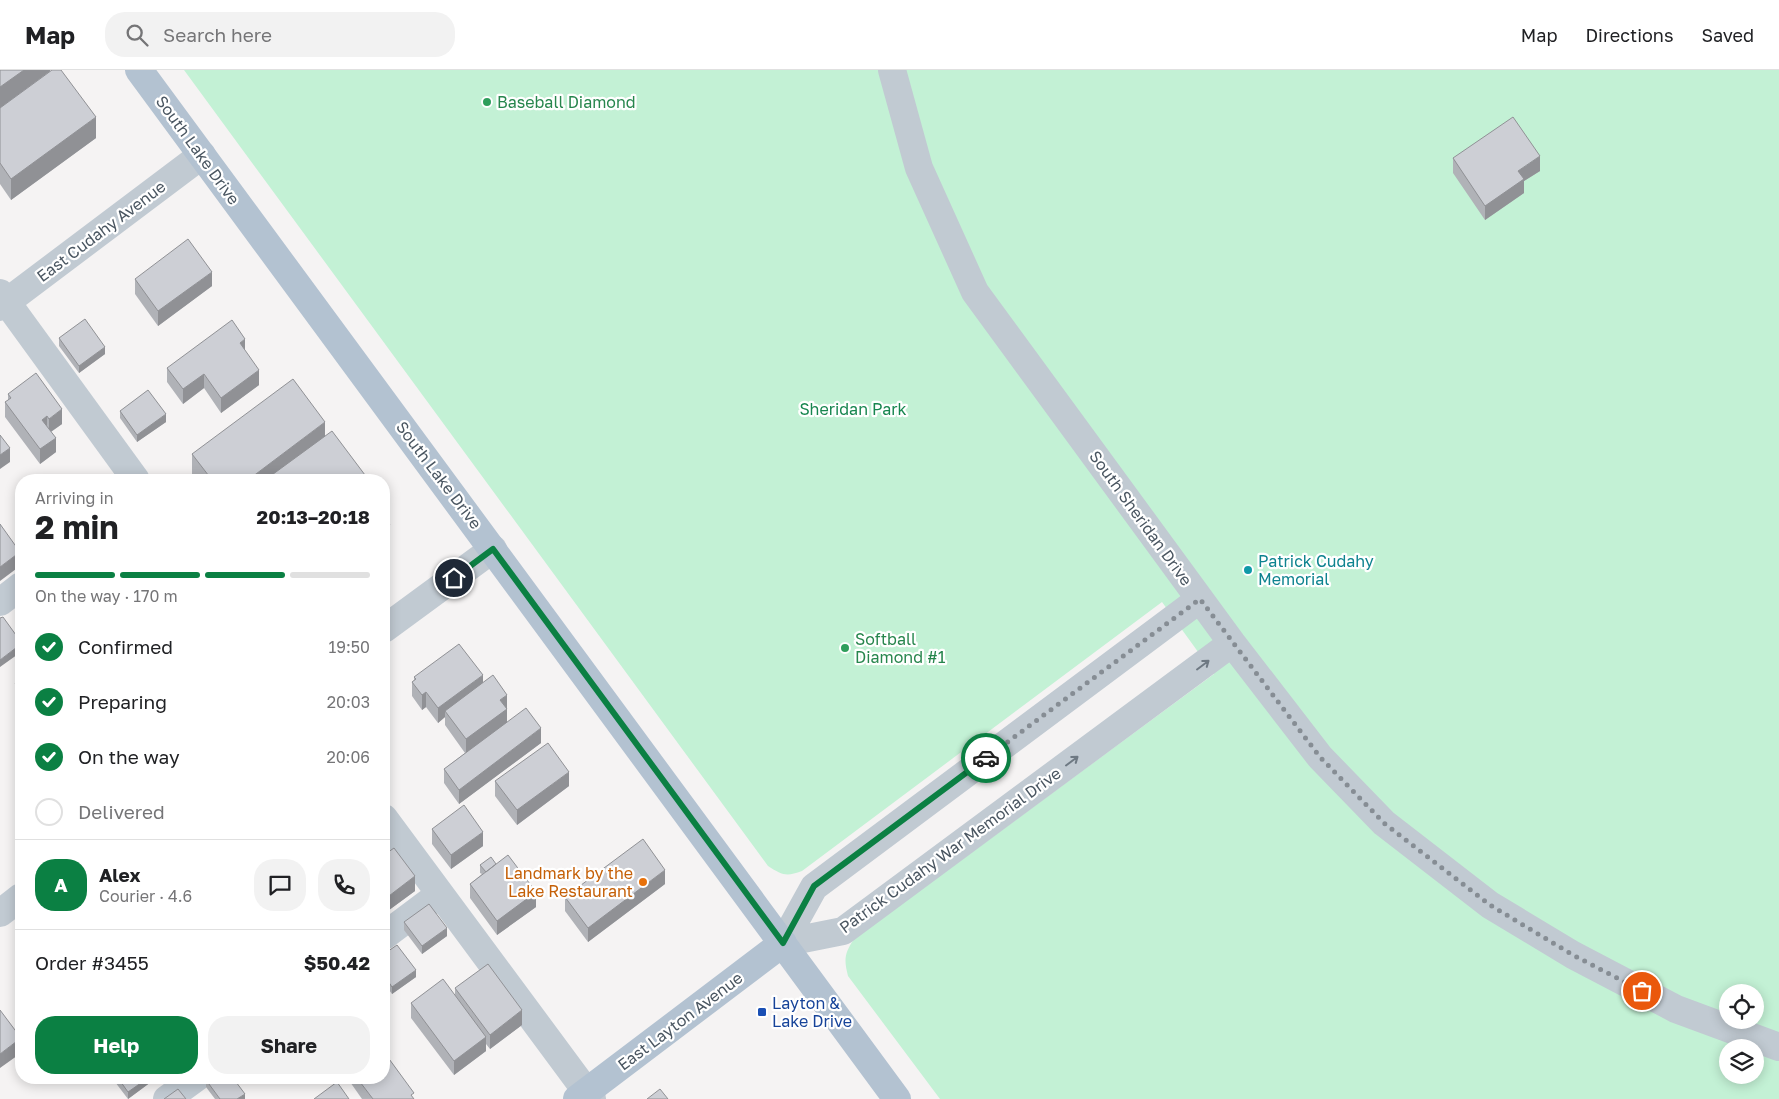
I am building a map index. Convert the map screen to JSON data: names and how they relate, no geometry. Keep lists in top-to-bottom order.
{
  "streets": {
    "main road": ["South Lake Drive", "East Layton Avenue"],
    "street": ["East Cudahy Avenue", "South Sheridan Drive", "Patrick Cudahy War Memorial Drive"]
  },
  "crossings": [
    ["South Lake Drive", "East Cudahy Avenue"],
    ["South Lake Drive", "Patrick Cudahy War Memorial Drive"],
    ["South Lake Drive", "East Layton Avenue"],
    ["South Sheridan Drive", "Patrick Cudahy War Memorial Drive"],
    ["Patrick Cudahy War Memorial Drive", "East Layton Avenue"]
  ],
  "parks": ["Sheridan Park"],
  "places": {
    "other": [
      "Baseball Diamond",
      "Patrick Cudahy Memorial",
      "Softball Diamond #1",
      "Landmark by the Lake Restaurant"
    ],
    "transit": ["Layton & Lake Drive"]
  },
  "page": {
    "header": "Map",
    "search": "Search here",
    "nav": ["Map", "Directions", "Saved"],
    "heading": ["2 min", "Arriving in", "20:13–20:18"],
    "panel": [
      "Alex",
      "Courier · 4.6",
      "Order #3455",
      "$50.42"
    ],
    "bar": "On the way · 170 m",
    "list": [
      ["Confirmed", "19:50"],
      ["Preparing", "20:03"],
      ["On the way", "20:06"],
      "Delivered"
    ],
    "round": "A",
    "buttons": ["Help", "Share"]
  }
}
